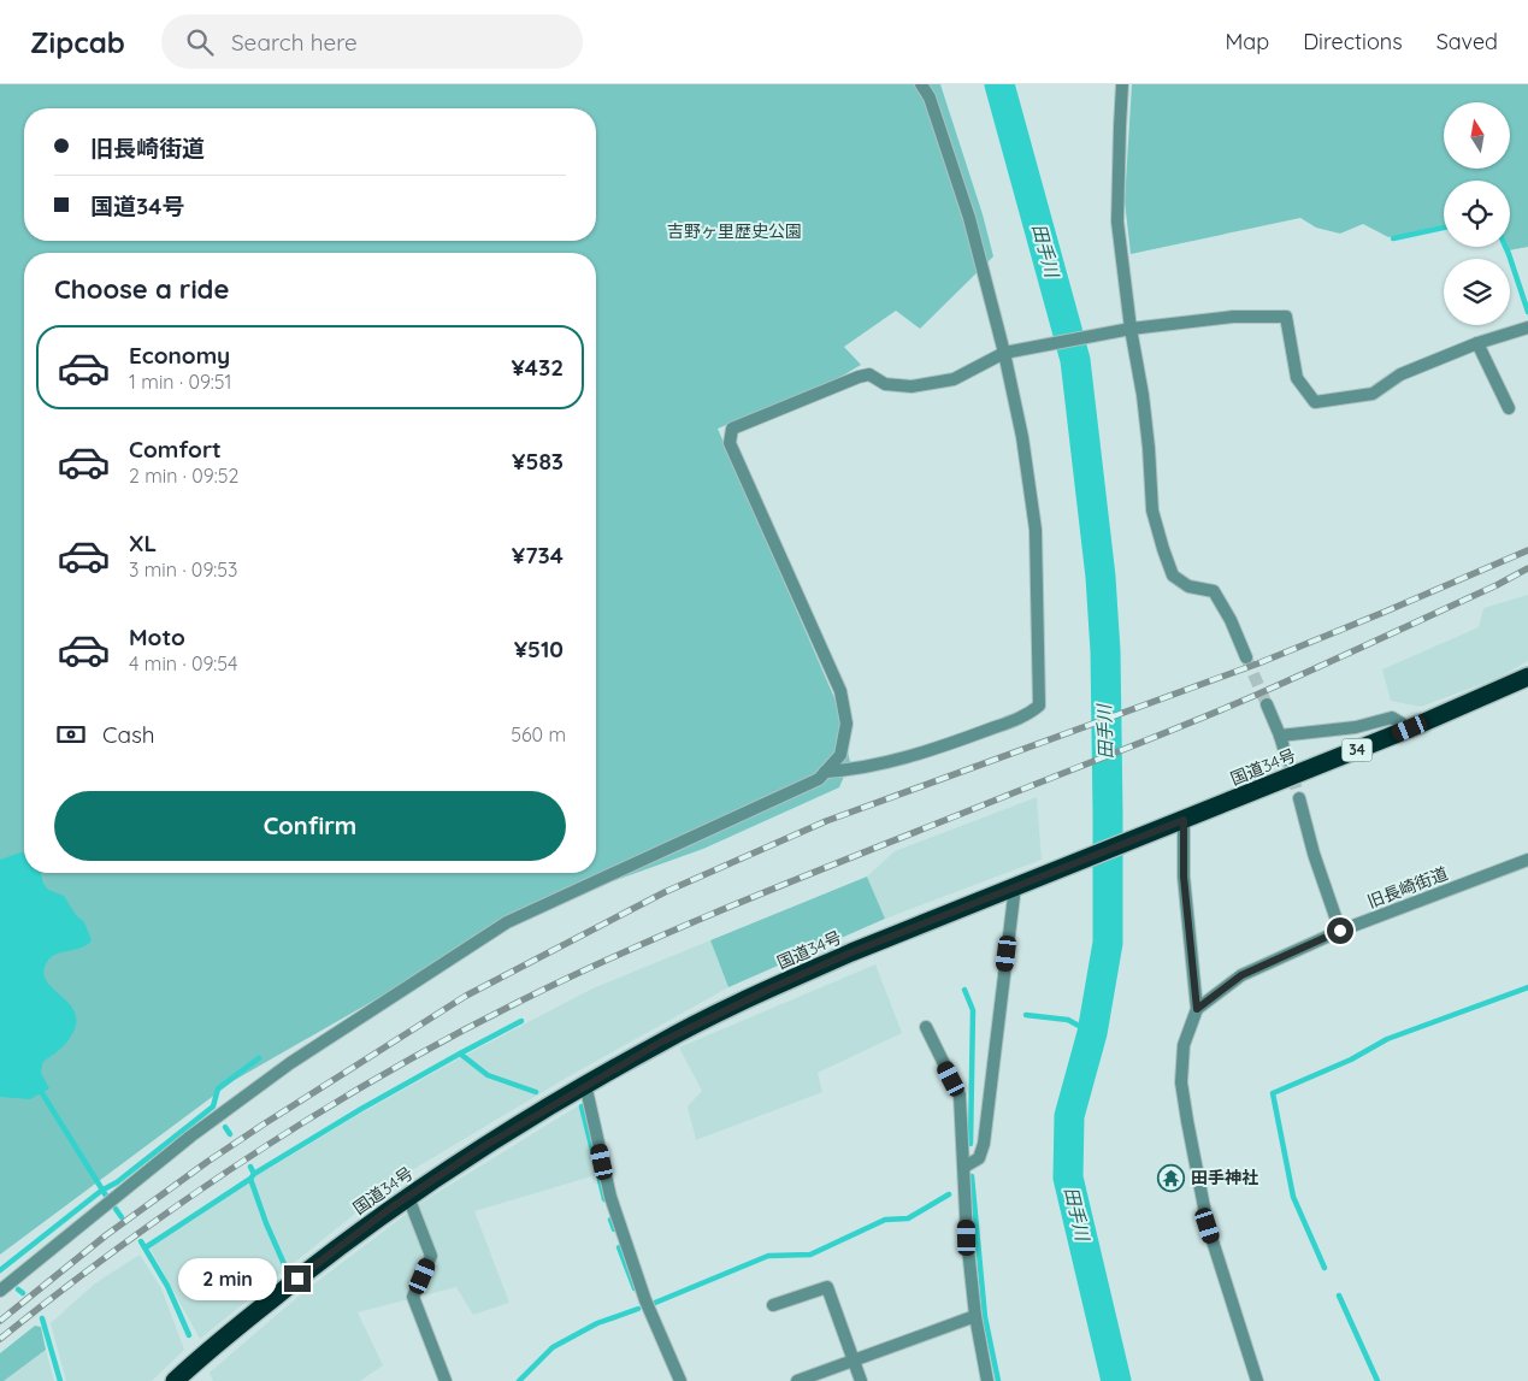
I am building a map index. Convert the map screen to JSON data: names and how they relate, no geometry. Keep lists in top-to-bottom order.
{
  "streets": {
    "highway": ["34", "国道34号"],
    "street": ["旧長崎街道"]
  },
  "water": ["田手川"],
  "parks": ["吉野ヶ里歴史公園"],
  "places": {
    "temple": ["田手神社"]
  },
  "north": "top",
  "page": {
    "header": "Zipcab",
    "search": "Search here",
    "nav": ["Map", "Directions", "Saved"],
    "banner": ["旧長崎街道", "国道34号"],
    "heading": "Choose a ride",
    "list": [
      {
        "name": "Economy",
        "note": "1 min · 09:51",
        "value": "¥432"
      },
      {
        "name": "Comfort",
        "note": "2 min · 09:52",
        "value": "¥583"
      },
      {
        "name": "XL",
        "note": "3 min · 09:53",
        "value": "¥734"
      },
      {
        "name": "Moto",
        "note": "4 min · 09:54",
        "value": "¥510"
      }
    ],
    "pay": ["Cash", "560 m"],
    "buttons": "Confirm",
    "bubble": "2 min"
  }
}
